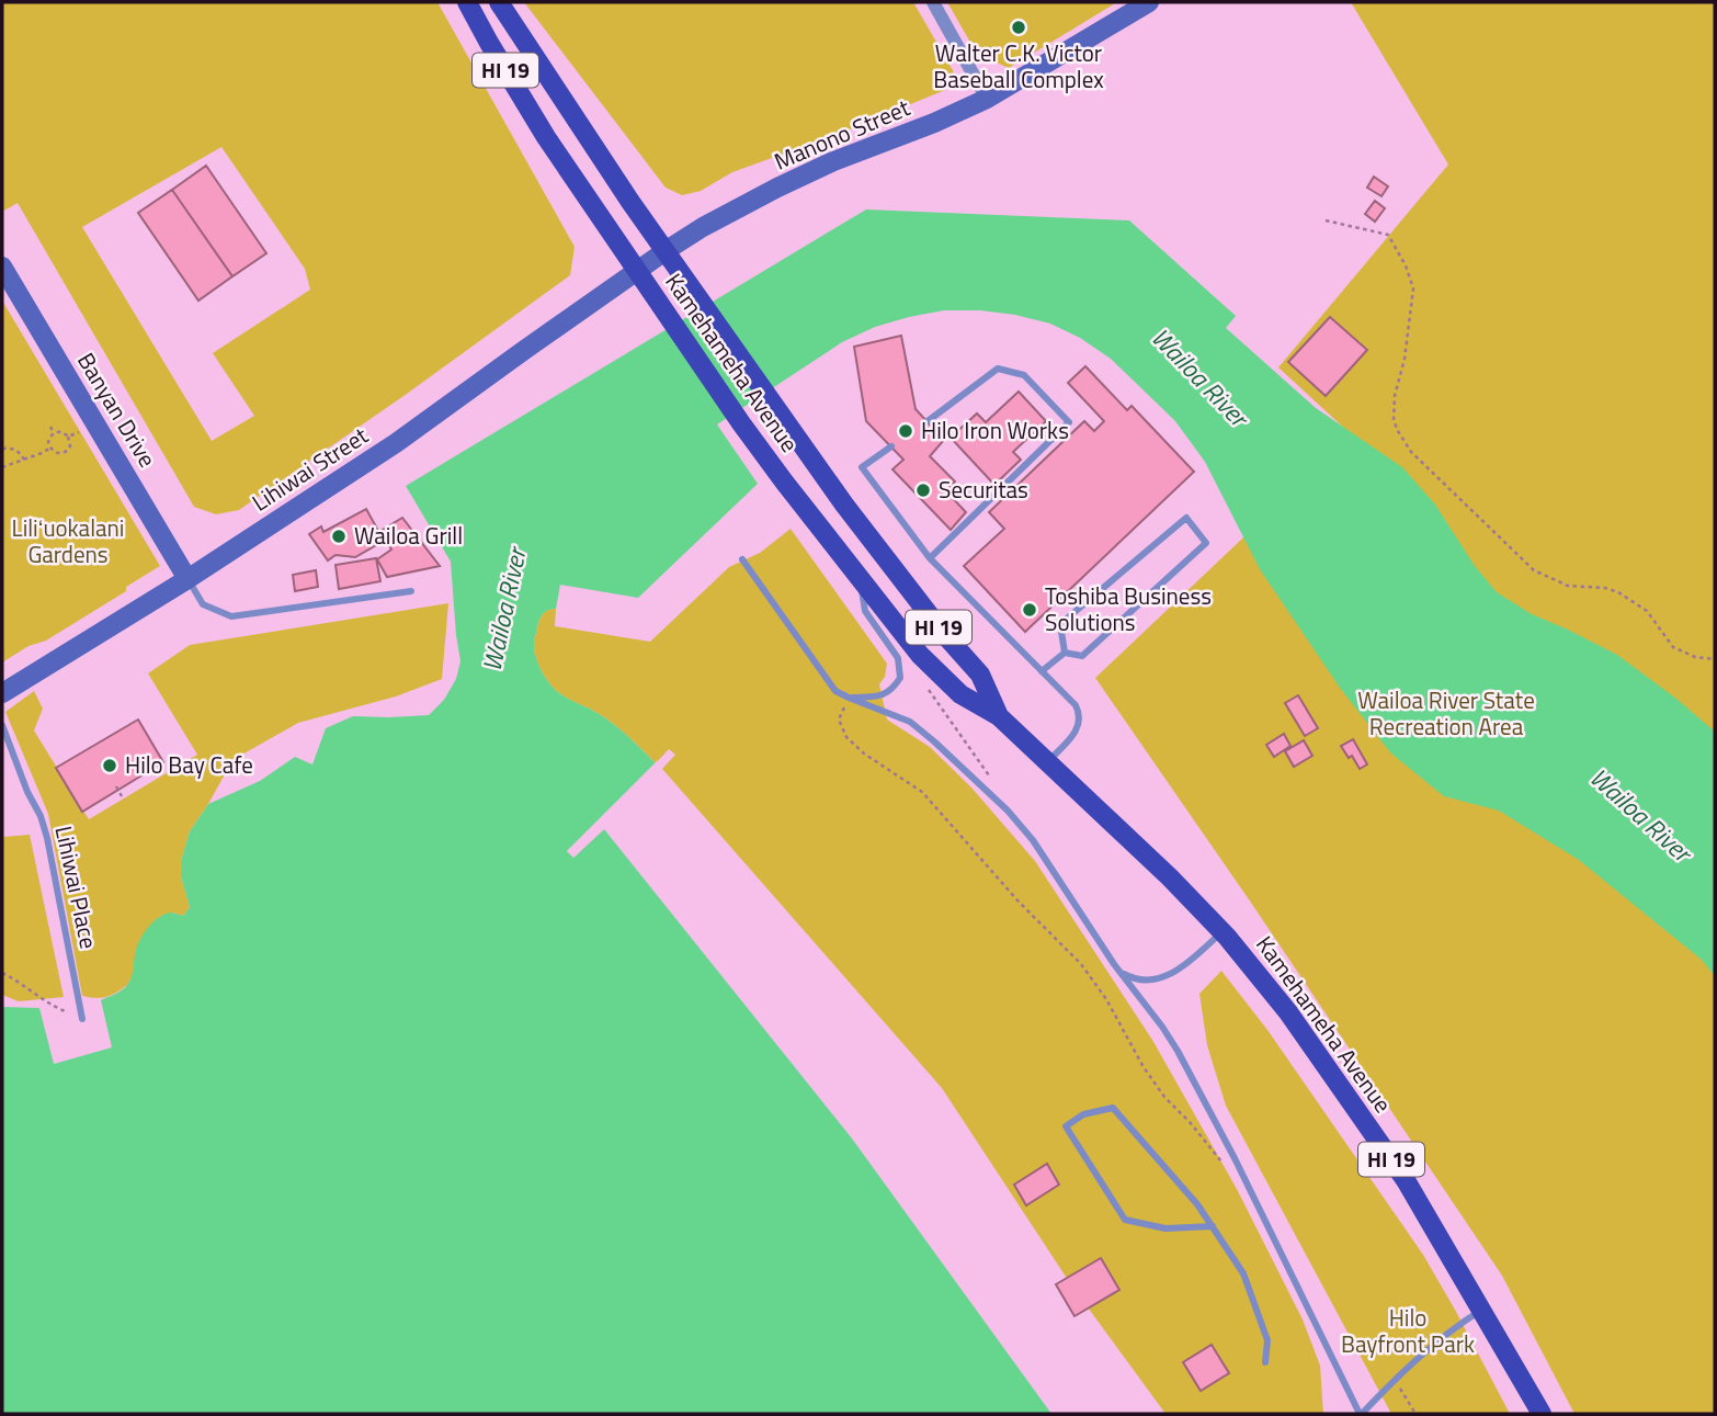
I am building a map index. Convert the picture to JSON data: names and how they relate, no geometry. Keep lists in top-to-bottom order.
{
  "streets": {
    "main road": ["HI 19", "Kamehameha Avenue"],
    "street": ["Manono Street", "Banyan Drive", "Lihiwai Street"],
    "lane": ["Lihiwai Place"]
  },
  "crossings": [
    ["Manono Street", "Kamehameha Avenue"],
    ["Manono Street", "Lihiwai Street"],
    ["Kamehameha Avenue", "Lihiwai Street"],
    ["Banyan Drive", "Lihiwai Street"]
  ],
  "water": ["Wailoa River"],
  "parks": ["Liliʻuokalani Gardens", "Wailoa River State Recreation Area", "Hilo Bayfront Park"],
  "places": [
    "Walter C.K. Victor Baseball Complex",
    "Hilo Iron Works",
    "Securitas",
    "Wailoa Grill",
    "Toshiba Business Solutions",
    "Hilo Bay Cafe"
  ]
}
